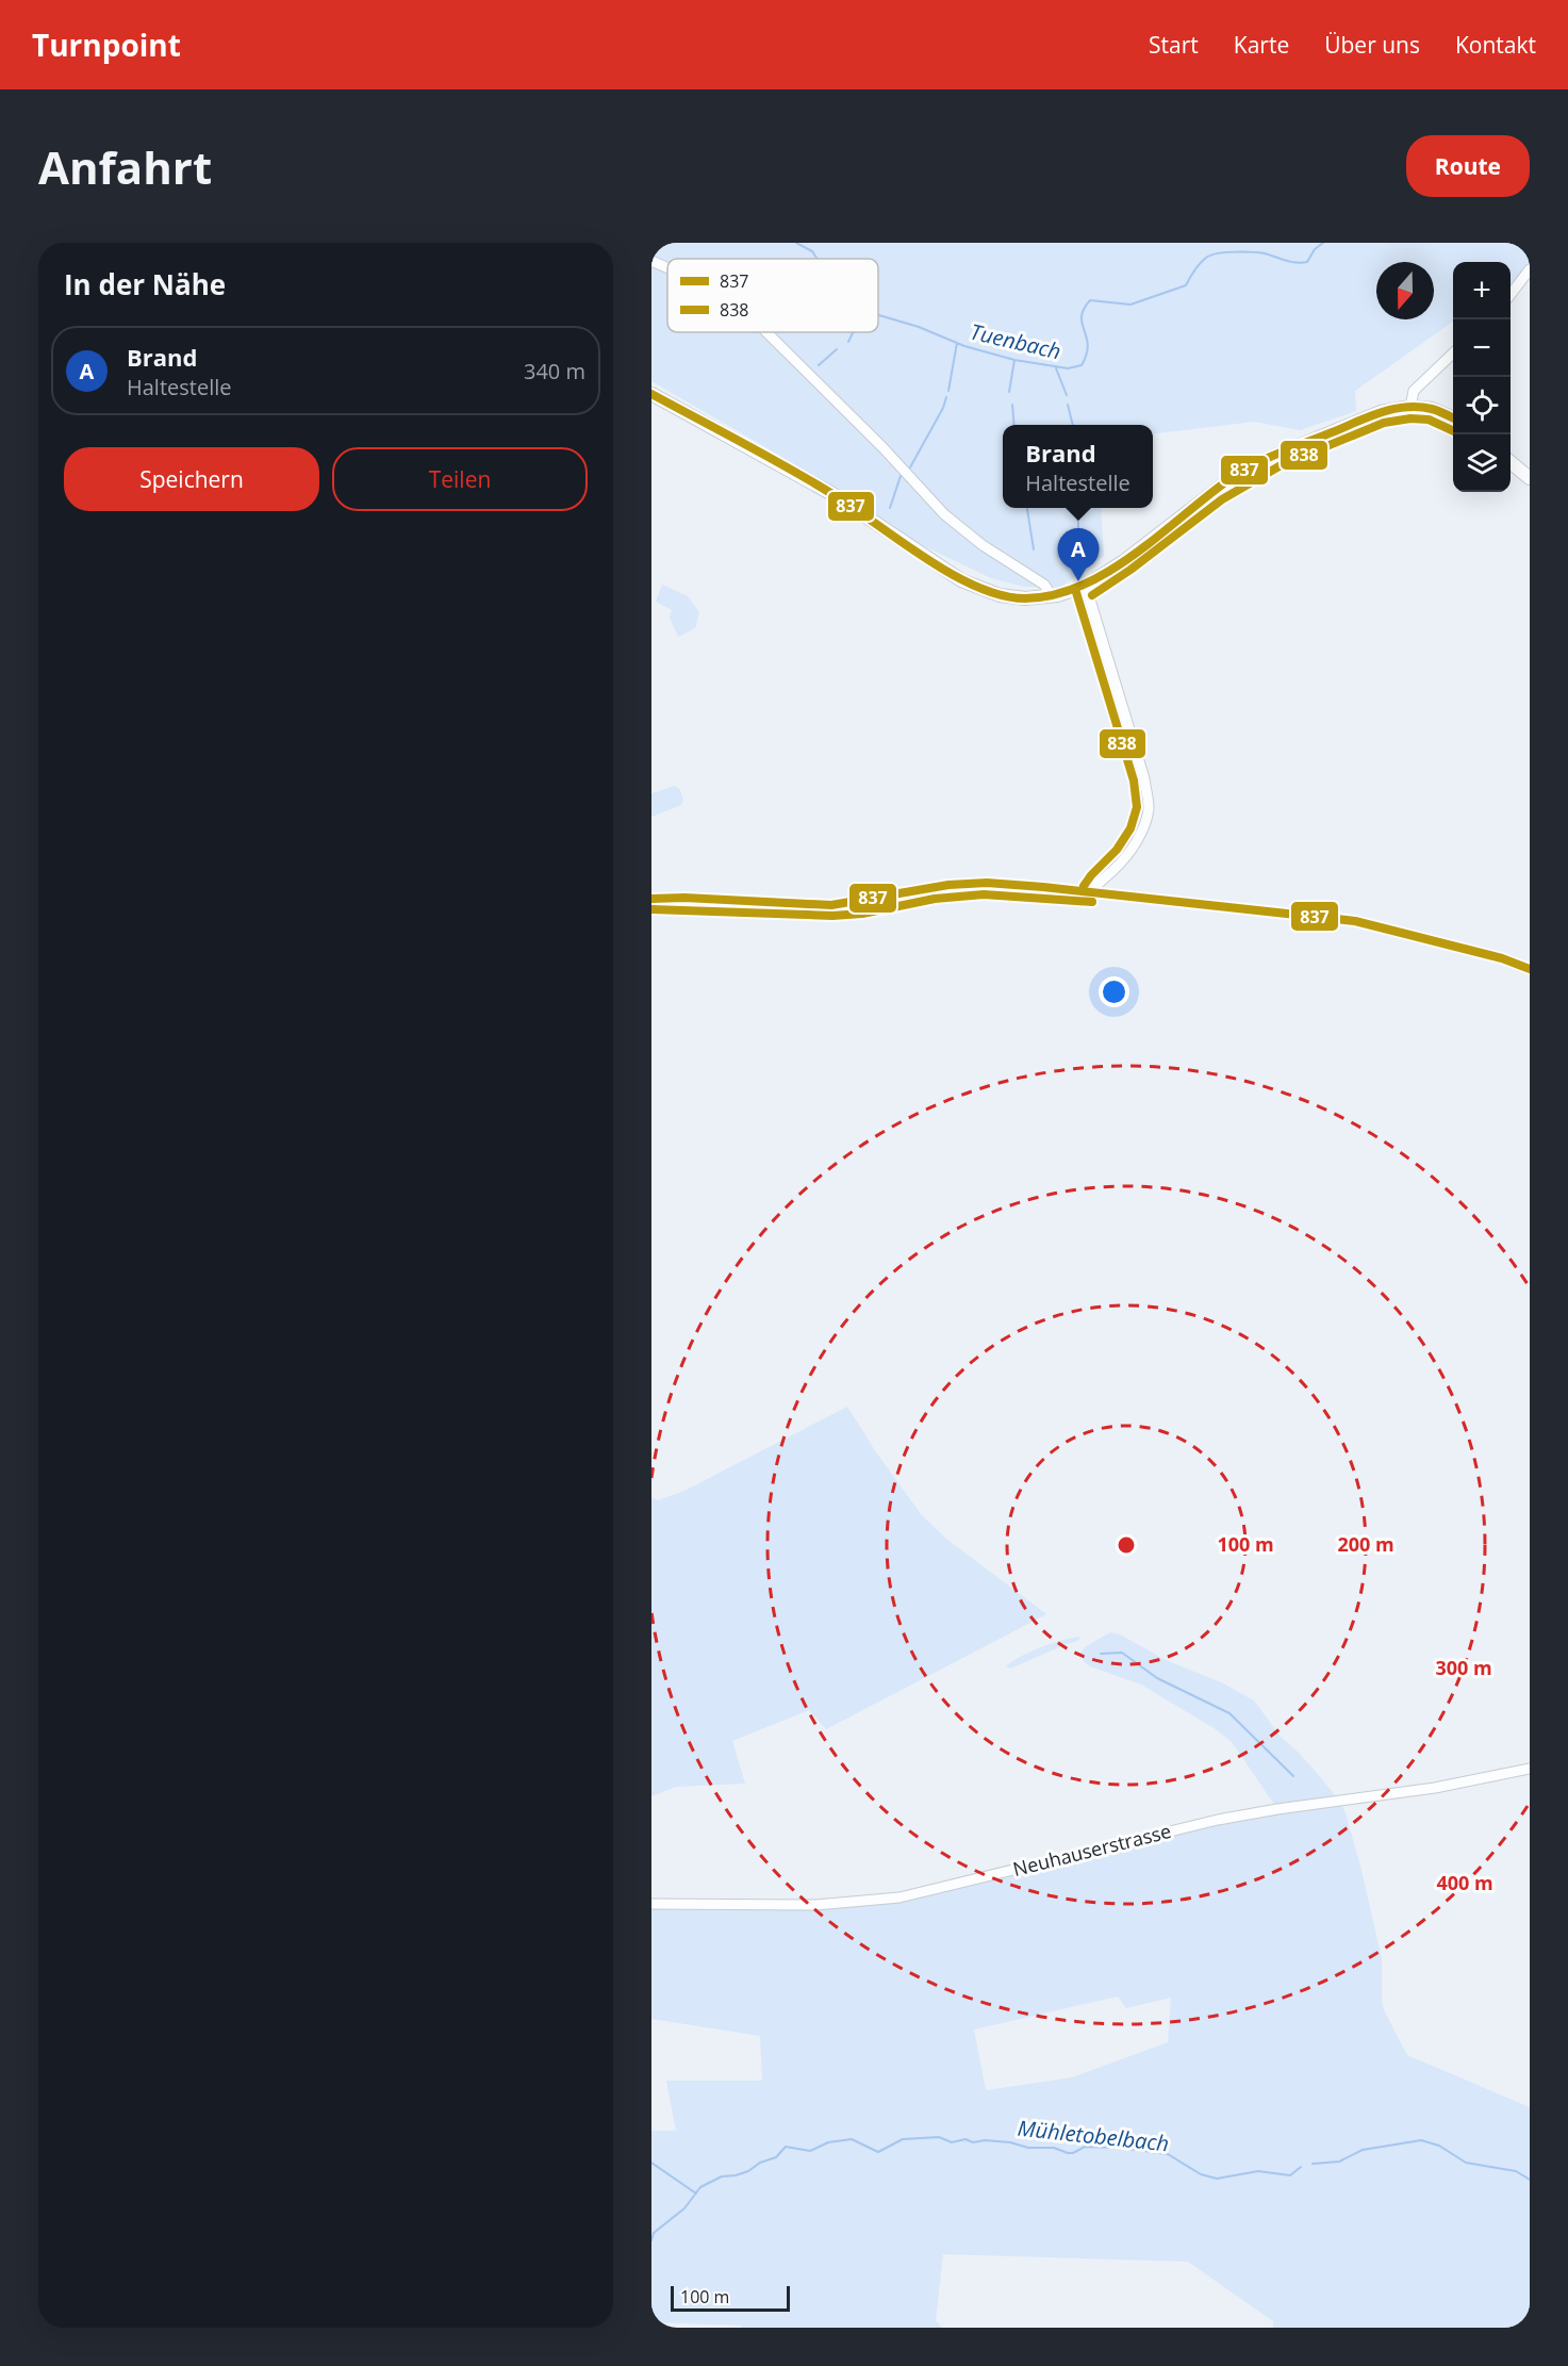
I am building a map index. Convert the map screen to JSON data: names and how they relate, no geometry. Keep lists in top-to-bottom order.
{
  "streets": {
    "street": ["Neuhauserstrasse"]
  },
  "water": ["Tuenbach", "Mühletobelbach"],
  "lines": ["transit line 837", "transit line 838"],
  "legend": ["837", "838"],
  "scale_bar": "100 m",
  "north": "bottom",
  "page": {
    "header": "Turnpoint",
    "nav": [
      "Start",
      "Karte",
      "Über uns",
      "Kontakt"
    ],
    "buttons": [
      "Route",
      ["Speichern", "Teilen"]
    ],
    "title": "Anfahrt",
    "heading": "In der Nähe",
    "map_buttons": ["+", "−"],
    "list": [
      {
        "mark": "A",
        "name": "Brand",
        "note": "Haltestelle",
        "value": "340 m"
      }
    ],
    "popup": ["Brand", "Haltestelle"],
    "pins": "A",
    "scale": "100 m"
  },
  "rings": [
    "100 m",
    "200 m",
    "300 m",
    "400 m"
  ]
}
